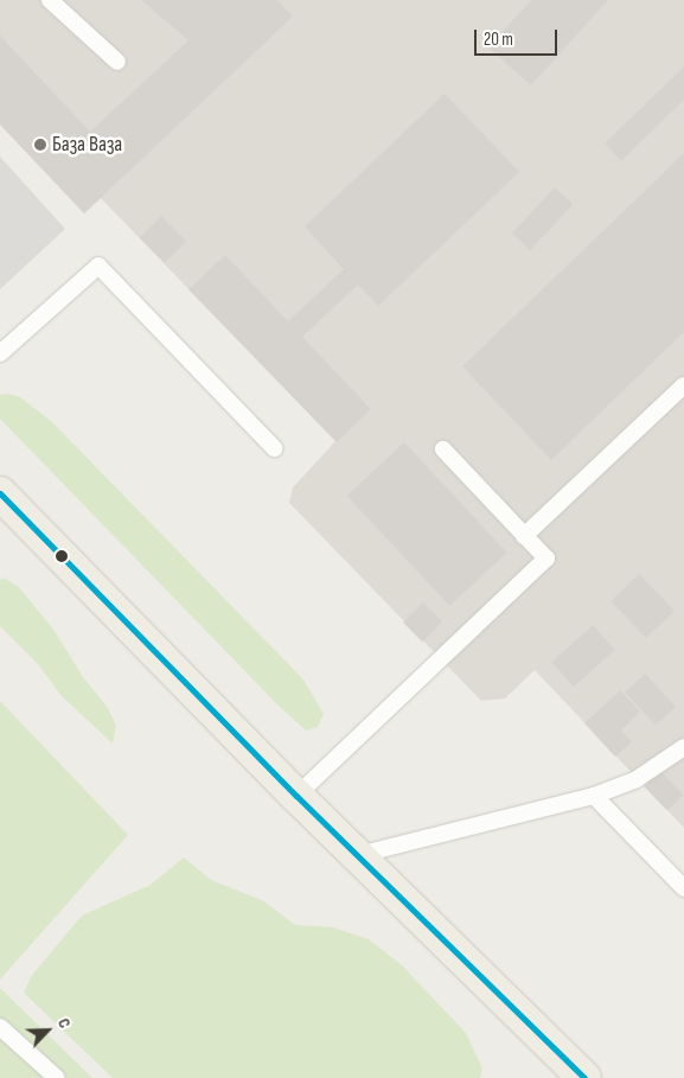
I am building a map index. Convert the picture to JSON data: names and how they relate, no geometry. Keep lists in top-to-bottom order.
{
  "places": ["База Ваза"],
  "scale_bar": "20 m",
  "north": "top right"
}
